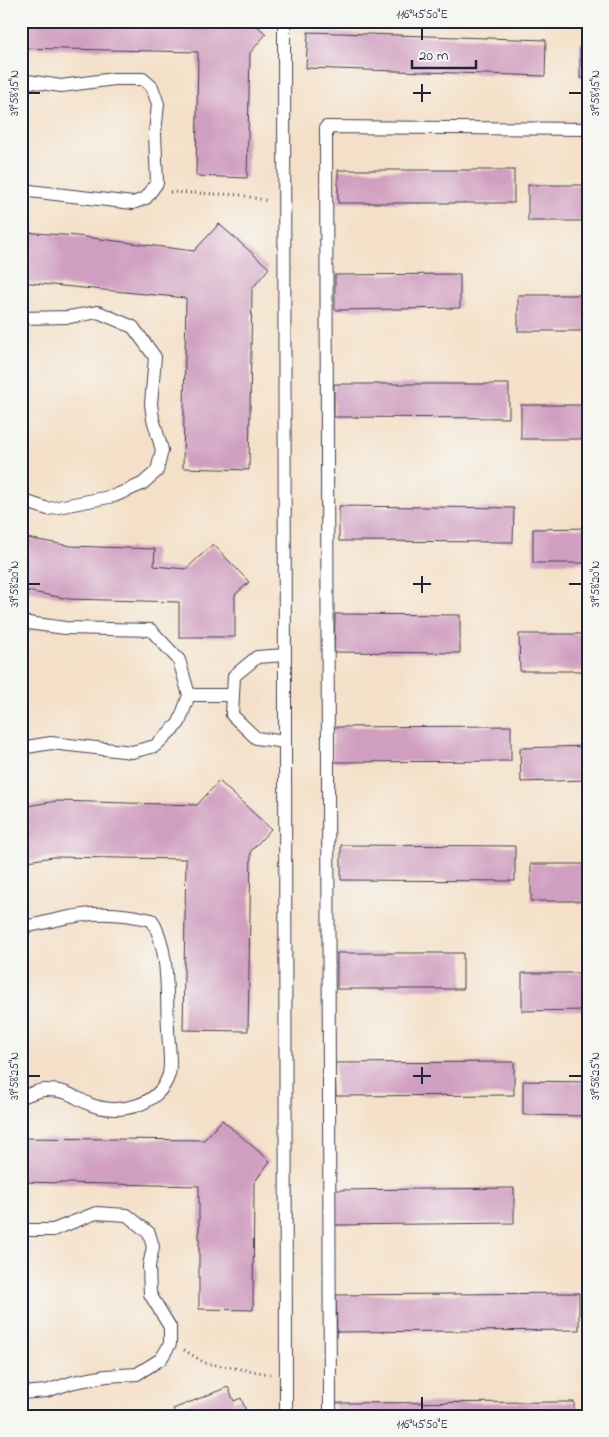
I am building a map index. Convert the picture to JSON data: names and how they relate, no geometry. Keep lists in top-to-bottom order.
{
  "scale_bar": "20 m",
  "coordinates": [
    "116°45'50\"E",
    "39°58'15\"N",
    "39°58'20\"N",
    "39°58'25\"N"
  ]
}
